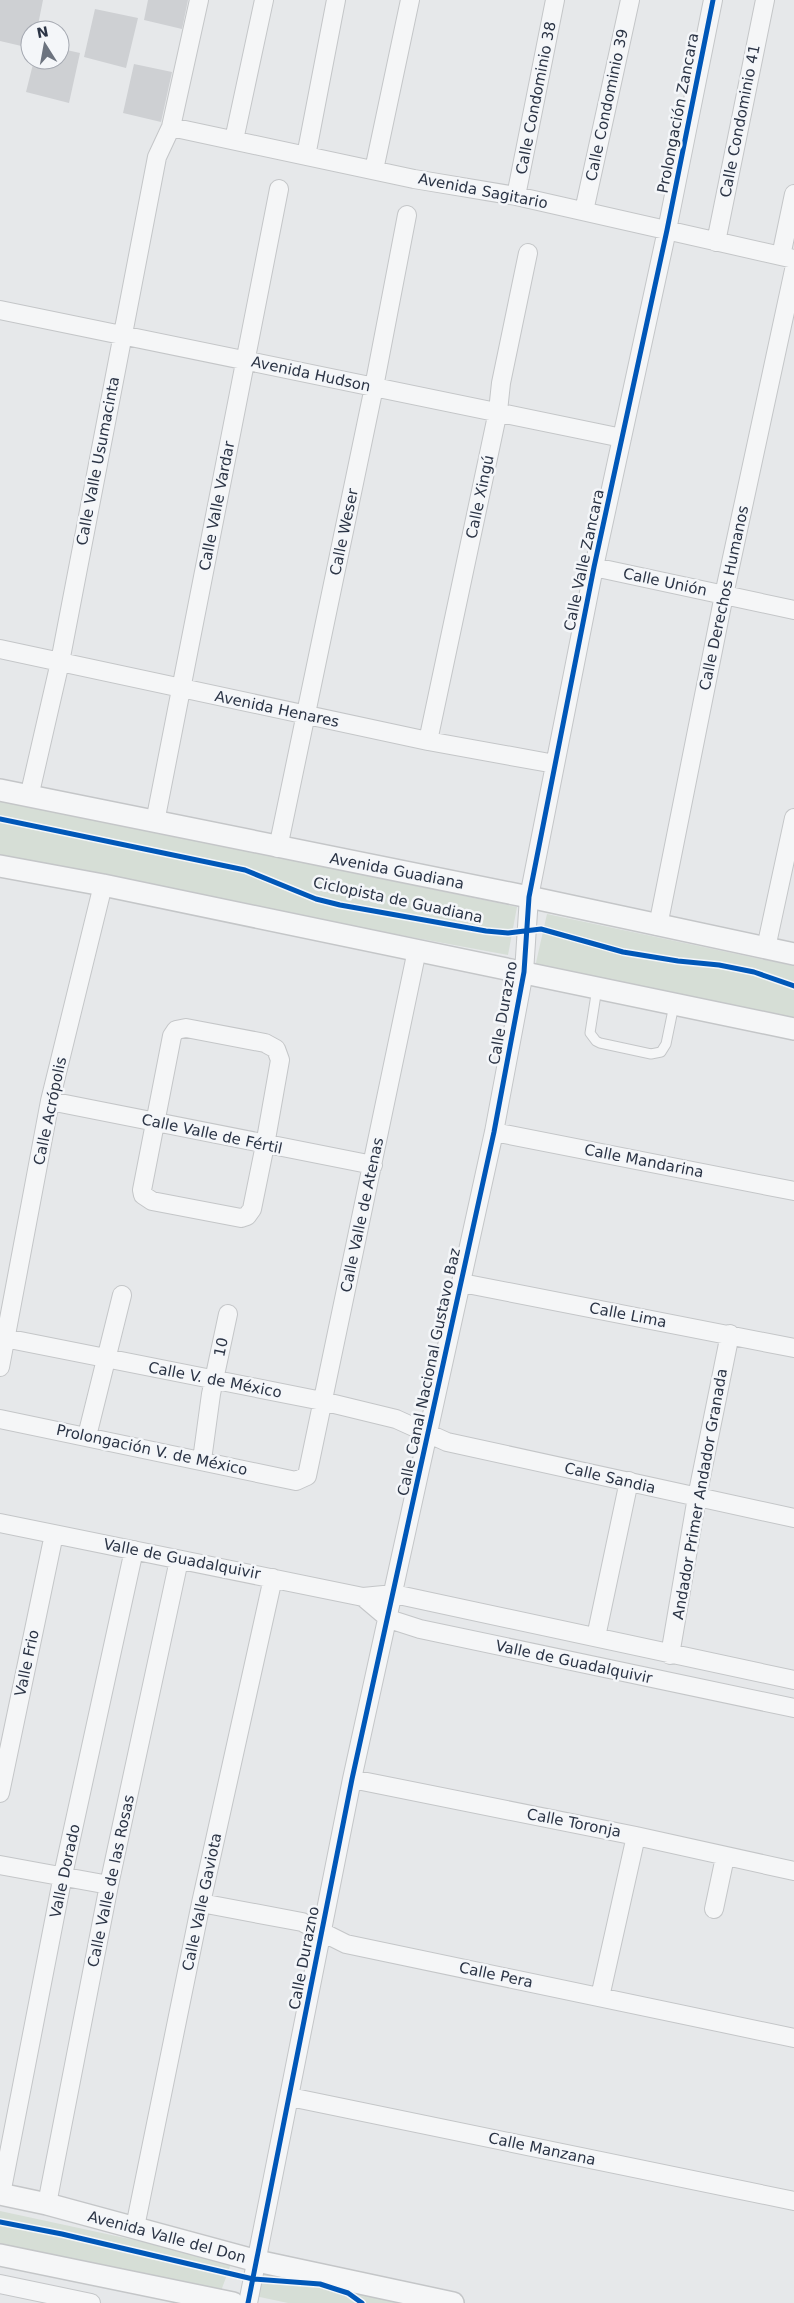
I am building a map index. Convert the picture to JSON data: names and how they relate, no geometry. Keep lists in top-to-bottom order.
{
  "streets": {
    "street": [
      "Calle Condominio 38",
      "Calle Condominio 39",
      "Prolongación Zancara",
      "Calle Condominio 41",
      "Avenida Sagitario",
      "Avenida Hudson",
      "Calle Valle Usumacinta",
      "Calle Xingú",
      "Calle Valle Vardar",
      "Calle Weser",
      "Calle Valle Zancara",
      "Calle Unión",
      "Calle Derechos Humanos",
      "Avenida Henares",
      "Avenida Guadiana",
      "Calle Durazno",
      "Calle Acrópolis",
      "Calle Valle de Fértil",
      "Calle Mandarina",
      "Calle Valle de Atenas",
      "Calle Lima",
      "10",
      "Calle Canal Nacional Gustavo Baz",
      "Calle V. de México",
      "Prolongación V. de México",
      "Calle Sandia",
      "Andador Primer Andador Granada",
      "Valle de Guadalquivir",
      "Valle Frio",
      "Calle Toronja",
      "Valle Dorado",
      "Calle Valle de las Rosas",
      "Calle Valle Gaviota",
      "Calle Pera",
      "Calle Manzana",
      "Avenida Valle del Don"
    ],
    "cycle path": ["Ciclopista de Guadiana"]
  },
  "crossings": [
    ["Calle Condominio 38", "Avenida Sagitario"],
    ["Calle Condominio 39", "Avenida Sagitario"],
    ["Prolongación Zancara", "Avenida Sagitario"],
    ["Prolongación Zancara", "Calle Valle Zancara"],
    ["Calle Condominio 41", "Avenida Sagitario"],
    ["Avenida Sagitario", "Calle Valle Usumacinta"],
    ["Avenida Sagitario", "Calle Valle Zancara"],
    ["Avenida Hudson", "Calle Valle Usumacinta"],
    ["Avenida Hudson", "Calle Xingú"],
    ["Avenida Hudson", "Calle Valle Vardar"],
    ["Avenida Hudson", "Calle Weser"],
    ["Avenida Hudson", "Calle Valle Zancara"],
    ["Calle Valle Usumacinta", "Avenida Henares"],
    ["Calle Valle Usumacinta", "Avenida Guadiana"],
    ["Calle Xingú", "Avenida Henares"],
    ["Calle Valle Vardar", "Avenida Henares"],
    ["Calle Valle Vardar", "Avenida Guadiana"],
    ["Calle Weser", "Avenida Henares"],
    ["Calle Weser", "Avenida Guadiana"],
    ["Calle Valle Zancara", "Calle Unión"],
    ["Calle Valle Zancara", "Avenida Henares"],
    ["Calle Valle Zancara", "Avenida Guadiana"],
    ["Calle Valle Zancara", "Calle Durazno"],
    ["Calle Unión", "Calle Derechos Humanos"],
    ["Calle Derechos Humanos", "Avenida Guadiana"],
    ["Avenida Guadiana", "Calle Durazno"],
    ["Calle Durazno", "Calle Mandarina"],
    ["Calle Durazno", "Calle Canal Nacional Gustavo Baz"],
    ["Calle Durazno", "Valle de Guadalquivir"],
    ["Calle Durazno", "Calle Toronja"],
    ["Calle Durazno", "Calle Pera"],
    ["Calle Durazno", "Calle Manzana"],
    ["Calle Durazno", "Avenida Valle del Don"],
    ["Calle Acrópolis", "Calle Valle de Fértil"],
    ["Calle Acrópolis", "Calle V. de México"],
    ["Calle Valle de Fértil", "Calle Valle de Atenas"],
    ["Calle Mandarina", "Calle Canal Nacional Gustavo Baz"],
    ["Calle Valle de Atenas", "Calle V. de México"],
    ["Calle Valle de Atenas", "Prolongación V. de México"],
    ["Calle Lima", "Calle Canal Nacional Gustavo Baz"],
    ["Calle Lima", "Andador Primer Andador Granada"],
    ["10", "Calle V. de México"],
    ["10", "Prolongación V. de México"],
    ["Calle Canal Nacional Gustavo Baz", "Calle V. de México"],
    ["Calle Canal Nacional Gustavo Baz", "Calle Sandia"],
    ["Calle Canal Nacional Gustavo Baz", "Valle de Guadalquivir"],
    ["Calle V. de México", "Calle Sandia"],
    ["Calle Sandia", "Andador Primer Andador Granada"],
    ["Andador Primer Andador Granada", "Valle de Guadalquivir"],
    ["Valle de Guadalquivir", "Valle Frio"],
    ["Valle de Guadalquivir", "Valle Dorado"],
    ["Valle de Guadalquivir", "Calle Valle de las Rosas"],
    ["Valle de Guadalquivir", "Calle Valle Gaviota"],
    ["Valle Dorado", "Avenida Valle del Don"],
    ["Calle Valle de las Rosas", "Avenida Valle del Don"],
    ["Calle Valle Gaviota", "Calle Pera"],
    ["Calle Valle Gaviota", "Avenida Valle del Don"]
  ],
  "north": "top"
}
